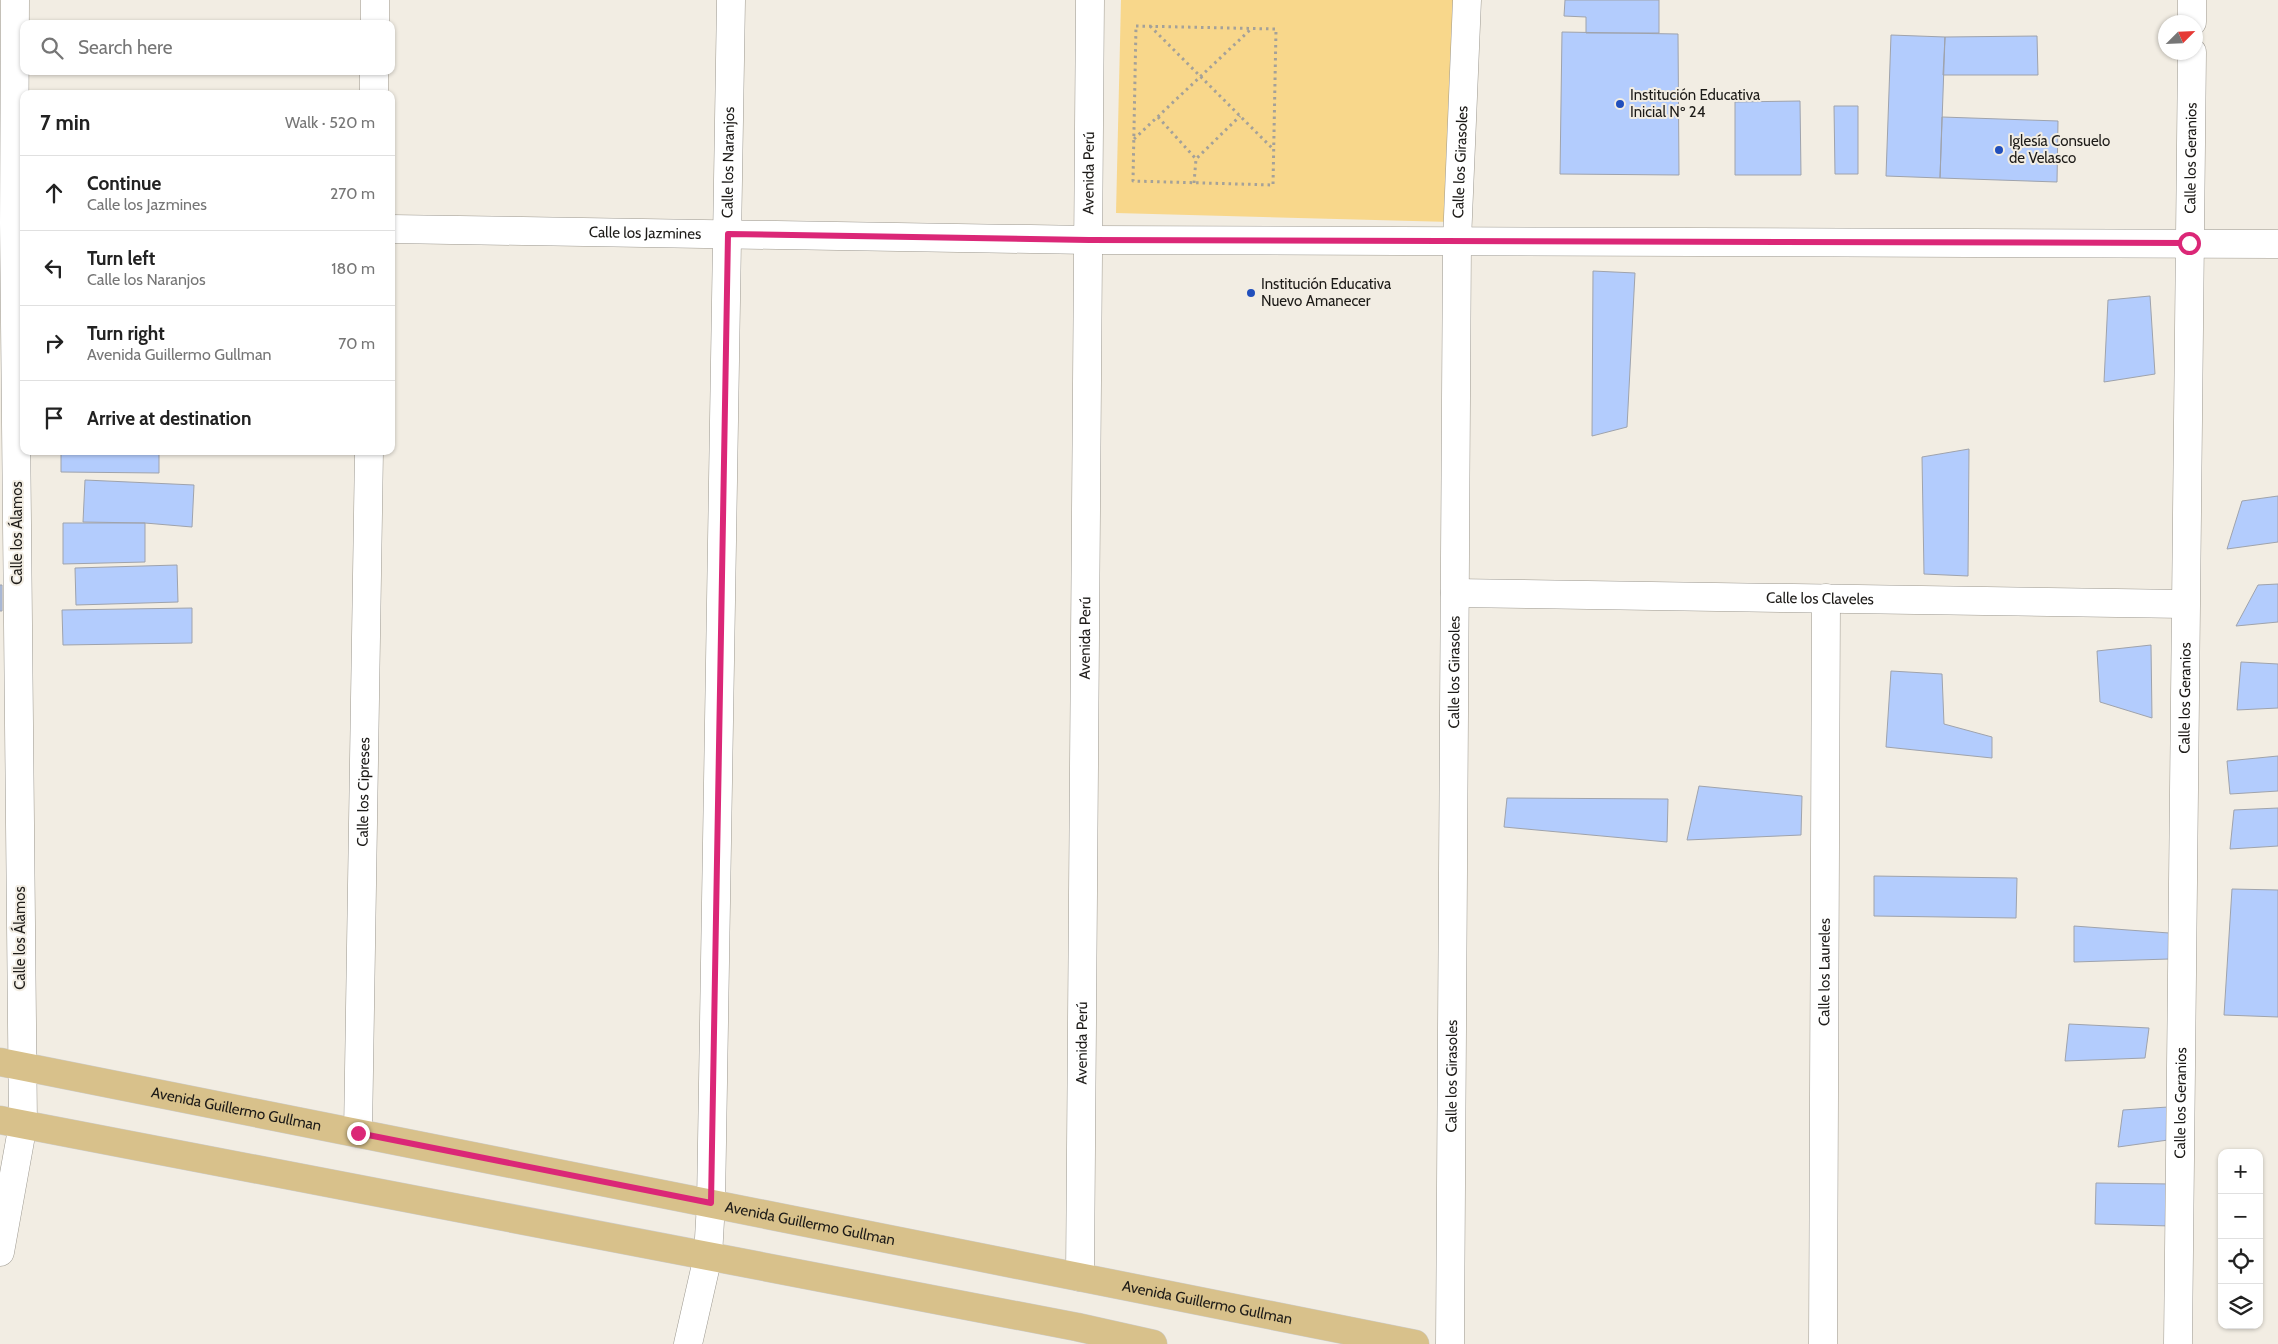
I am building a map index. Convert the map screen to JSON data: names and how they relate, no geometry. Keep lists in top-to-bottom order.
{
  "streets": {
    "main road": ["Avenida Guillermo Gullman"],
    "street": [
      "Calle los Geranios",
      "Calle los Girasoles",
      "Calle los Naranjos",
      "Avenida Perú",
      "Calle los Jazmines",
      "Calle los Álamos",
      "Calle los Claveles",
      "Calle los Cipreses",
      "Calle los Laureles"
    ]
  },
  "crossings": [
    ["Calle los Geranios", "Calle los Jazmines"],
    ["Calle los Geranios", "Calle los Claveles"],
    ["Calle los Girasoles", "Calle los Jazmines"],
    ["Calle los Girasoles", "Calle los Claveles"],
    ["Calle los Naranjos", "Calle los Jazmines"],
    ["Calle los Naranjos", "Avenida Guillermo Gullman"],
    ["Avenida Perú", "Calle los Jazmines"],
    ["Avenida Perú", "Avenida Guillermo Gullman"],
    ["Calle los Álamos", "Avenida Guillermo Gullman"],
    ["Calle los Claveles", "Calle los Laureles"],
    ["Calle los Cipreses", "Avenida Guillermo Gullman"]
  ],
  "places": ["Institución Educativa Inicial Nº 24", "Iglesía Consuelo de Velasco", "Institución Educativa Nuevo Amanecer"],
  "north": "top right",
  "page": {
    "search": "Search here",
    "heading": ["7 min", "Walk · 520 m"],
    "list": [
      ["Continue", "Calle los Jazmines", "270 m"],
      ["Turn left", "Calle los Naranjos", "180 m"],
      ["Turn right", "Avenida Guillermo Gullman", "70 m"],
      "Arrive at destination"
    ],
    "map_buttons": ["+", "−"]
  }
}
